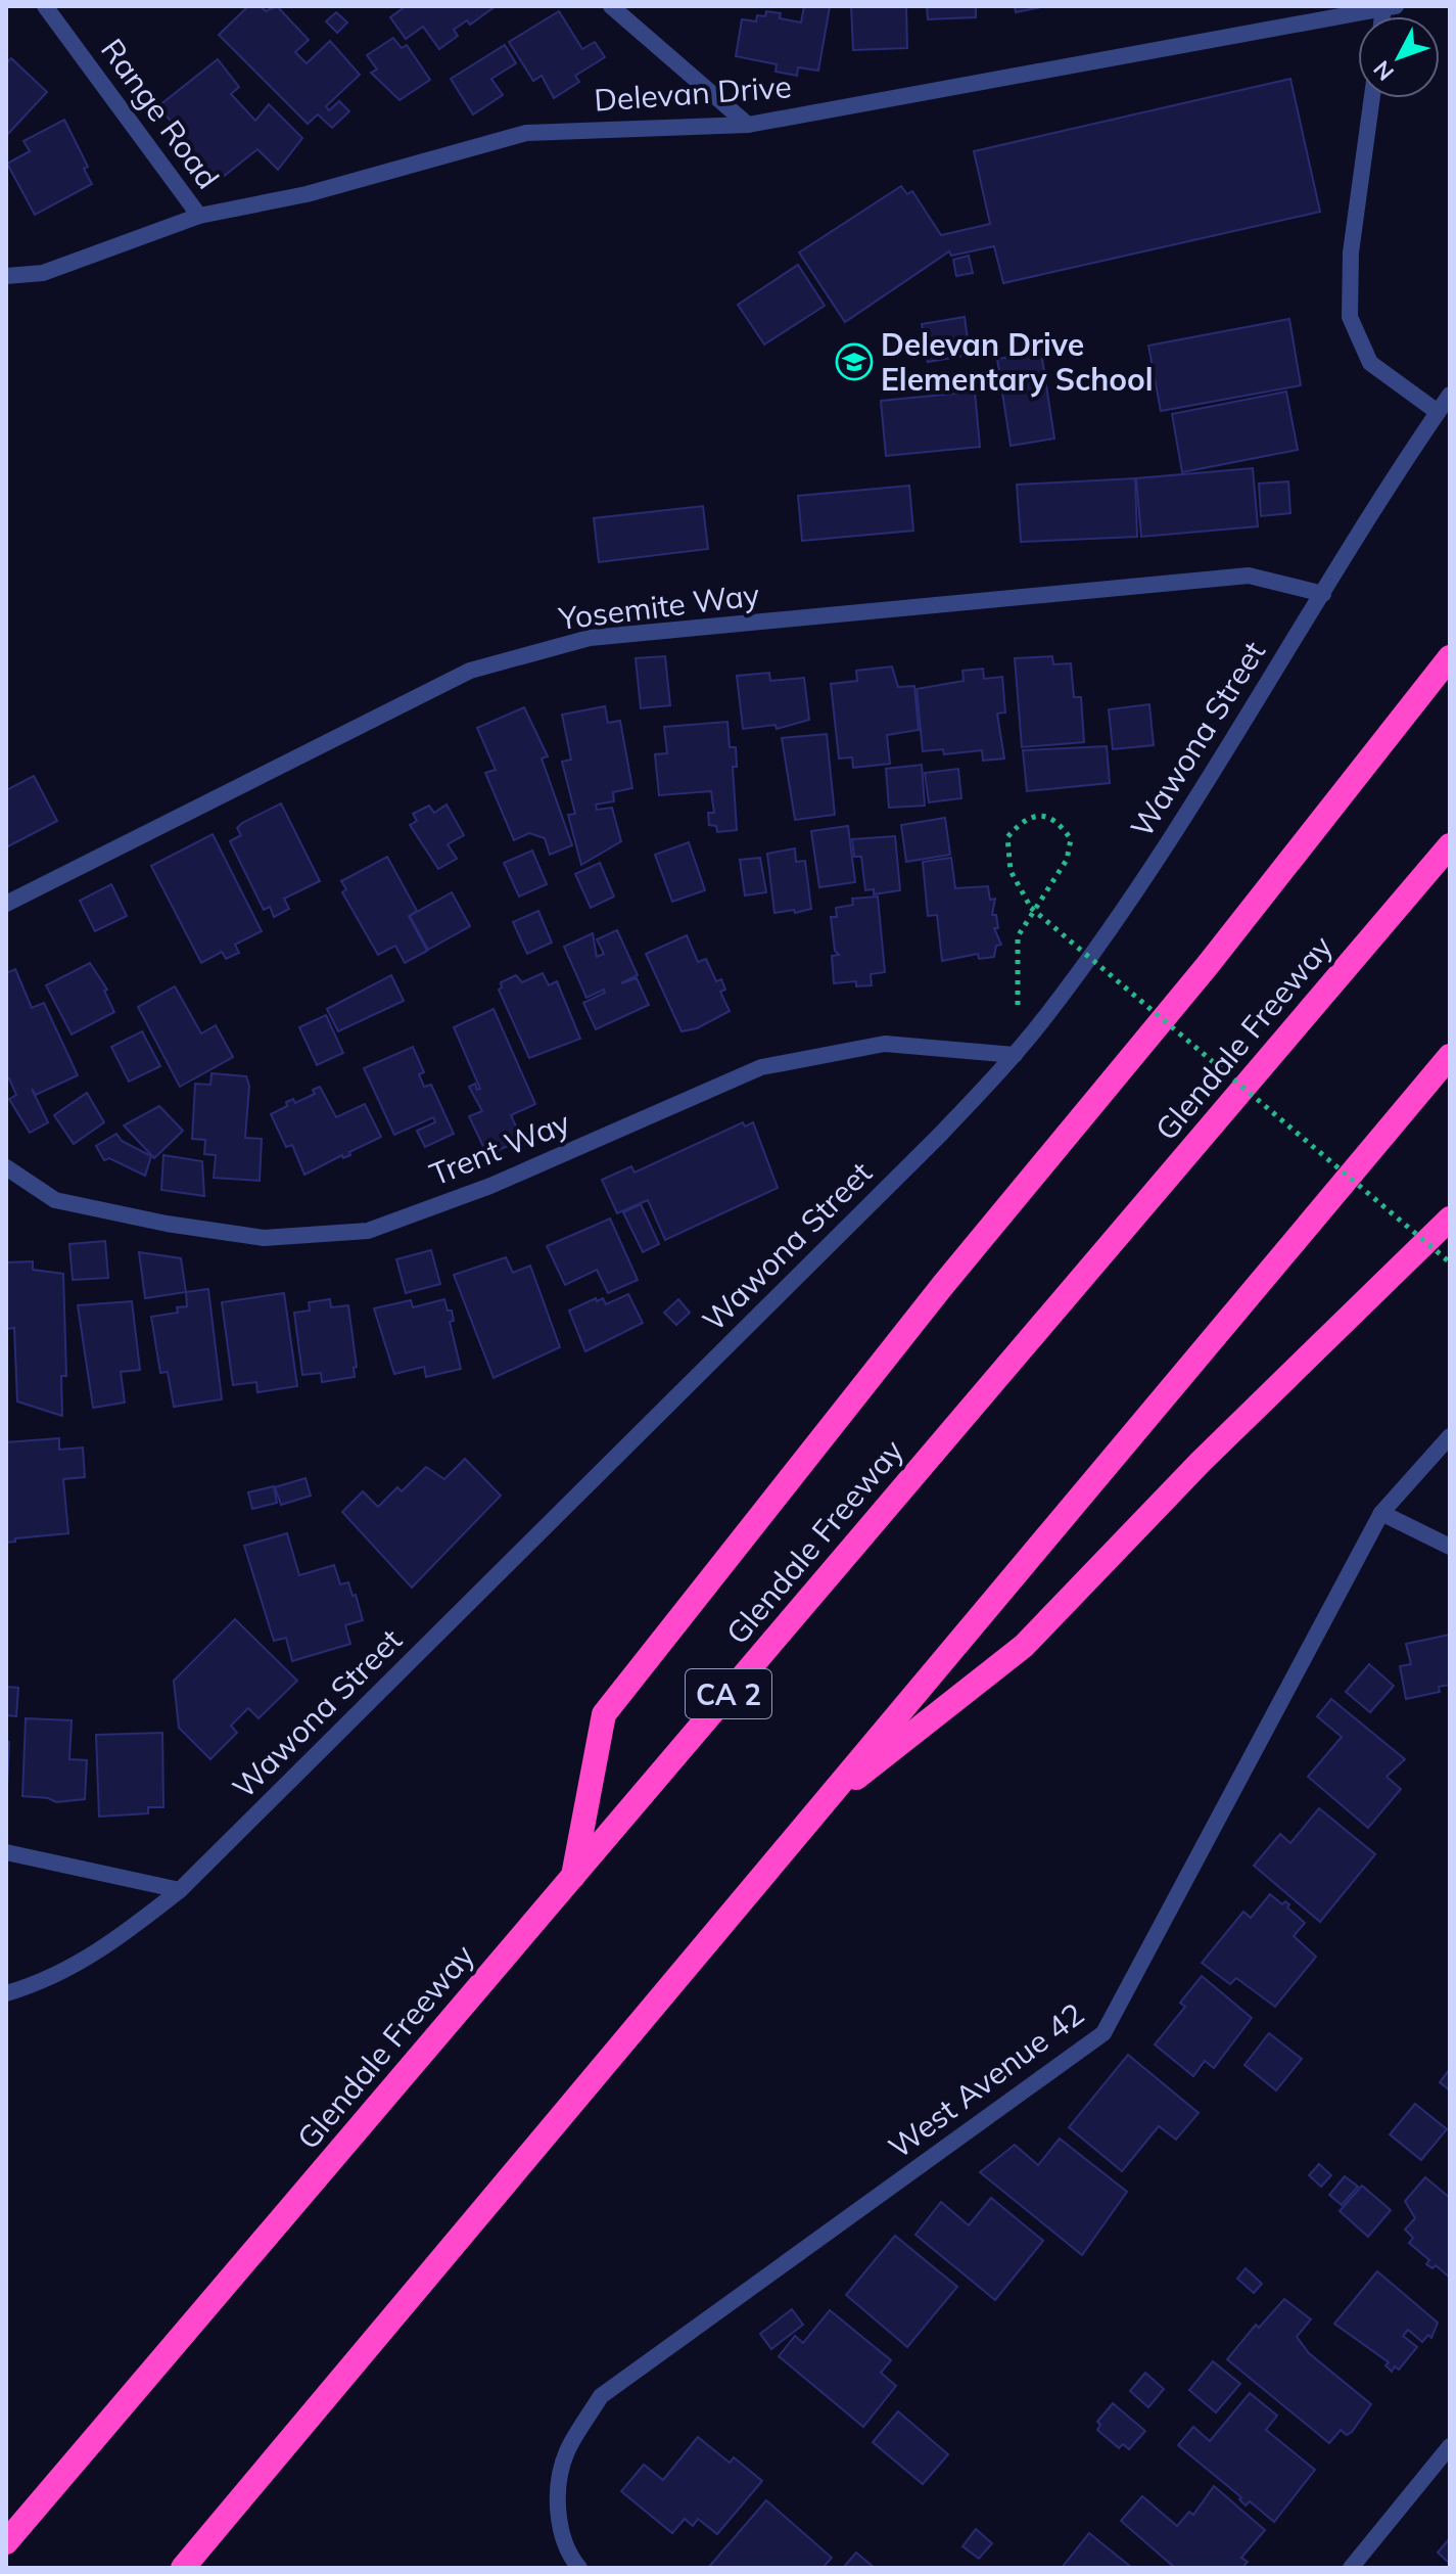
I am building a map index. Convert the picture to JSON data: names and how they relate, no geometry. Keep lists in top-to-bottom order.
{
  "streets": {
    "highway": ["Glendale Freeway", "CA 2"],
    "street": [
      "Delevan Drive",
      "Range Road",
      "Yosemite Way",
      "Wawona Street",
      "Trent Way",
      "West Avenue 42"
    ]
  },
  "crossings": [
    ["Delevan Drive", "Range Road"],
    ["Yosemite Way", "Wawona Street"],
    ["Wawona Street", "Trent Way"]
  ],
  "places": {
    "school or university": ["Delevan Drive Elementary School"]
  },
  "north": "bottom left"
}
